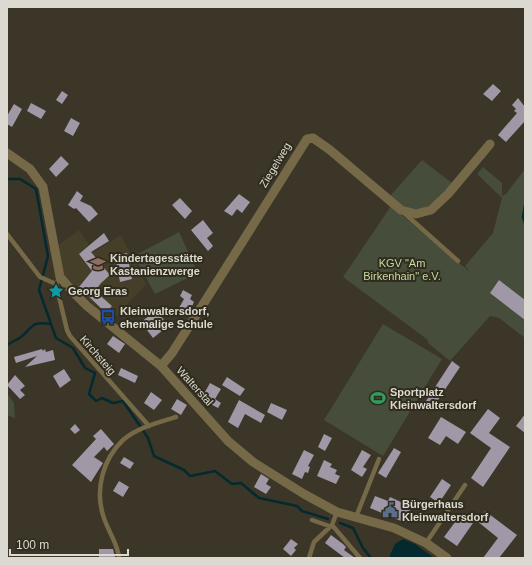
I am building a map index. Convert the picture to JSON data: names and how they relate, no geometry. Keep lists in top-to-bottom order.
{
  "streets": {
    "street": ["Ziegelweg", "Walterstal"],
    "lane": ["Kirchsteig"]
  },
  "crossings": [
    ["Ziegelweg", "Walterstal"],
    ["Kirchsteig", "Walterstal"]
  ],
  "parks": ["KGV \"Am Birkenhain\" e.V."],
  "places": {
    "school or university": ["Kindertagesstätte Kastanienzwerge"],
    "place": ["Georg Eras"],
    "bus stop": ["Kleinwaltersdorf, ehemalige Schule"],
    "sports": ["Sportplatz Kleinwaltersdorf"],
    "public building": ["Bürgerhaus Kleinwaltersdorf"]
  },
  "scale_bar": "100 m"
}
